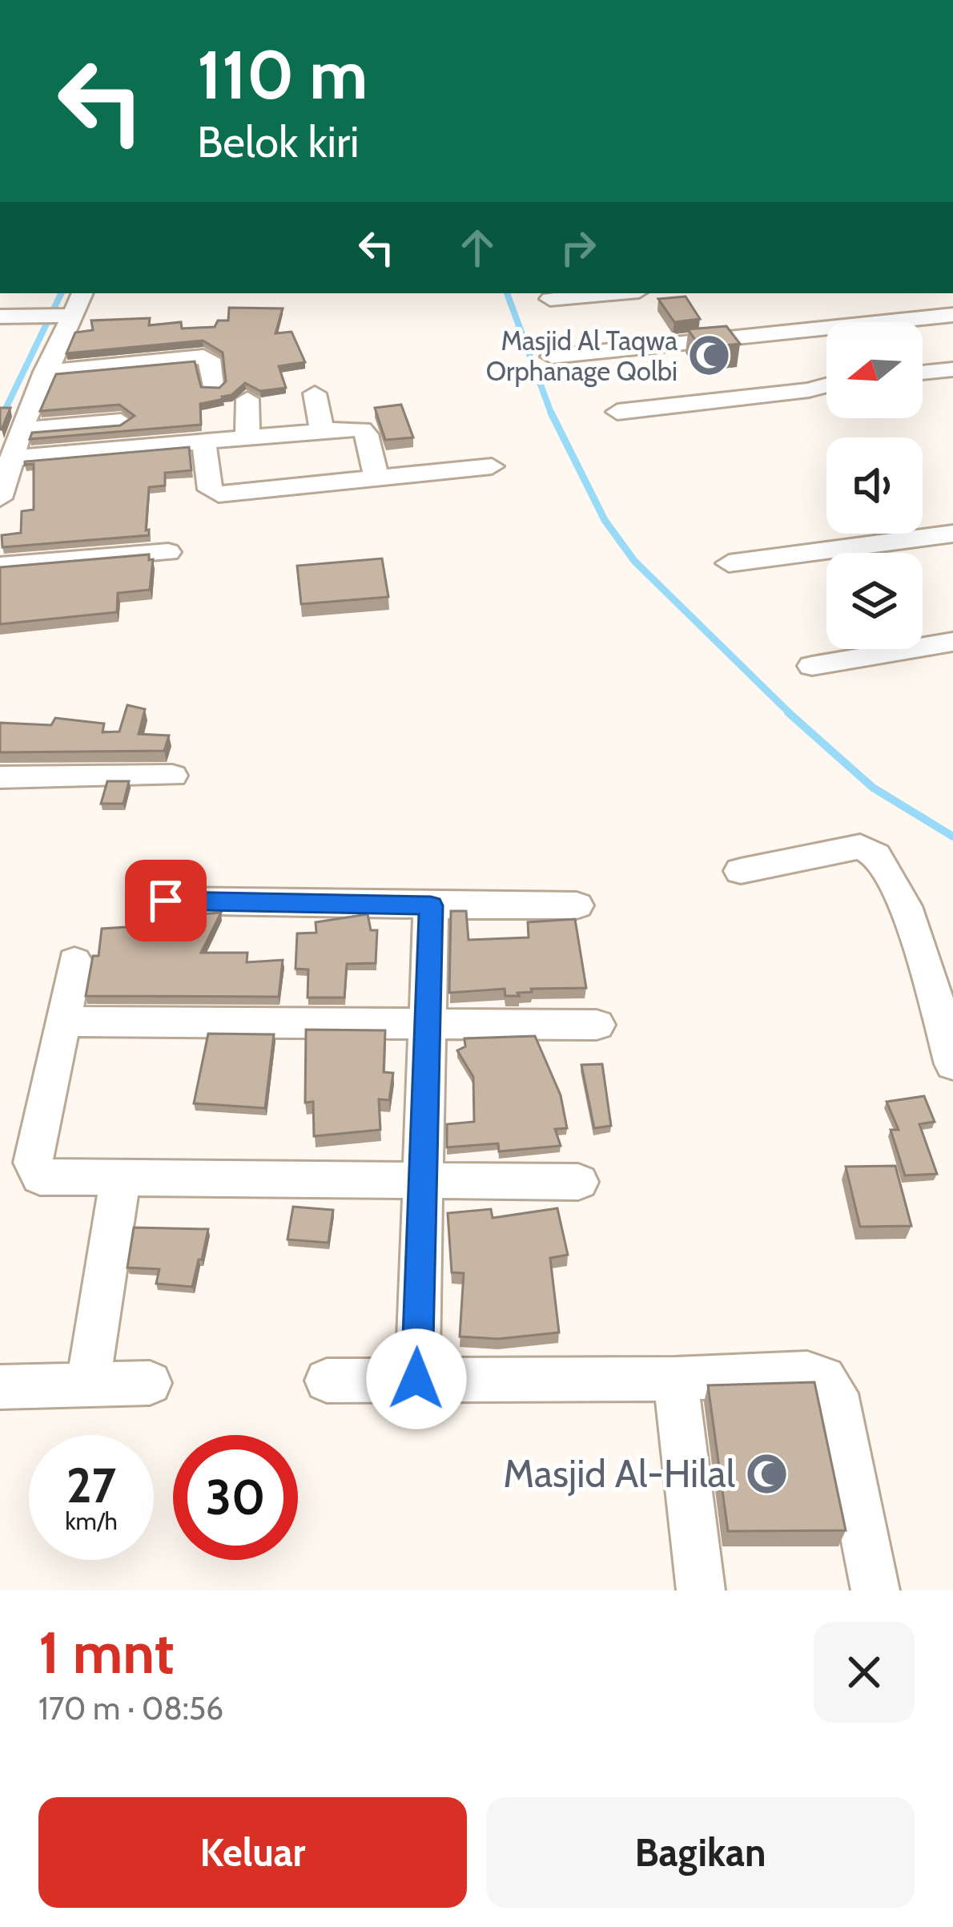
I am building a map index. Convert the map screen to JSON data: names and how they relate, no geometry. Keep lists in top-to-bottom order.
{
  "places": {
    "mosque": ["Masjid Al Taqwa Orphanage Qolbi", "Masjid Al-Hilal"]
  },
  "north": "left",
  "page": {
    "turn": ["110 m", "Belok kiri"],
    "speed": "27 km/h",
    "limit": "30",
    "heading": ["1 mnt", "170 m · 08:56"],
    "buttons": ["Keluar", "Bagikan"]
  }
}
